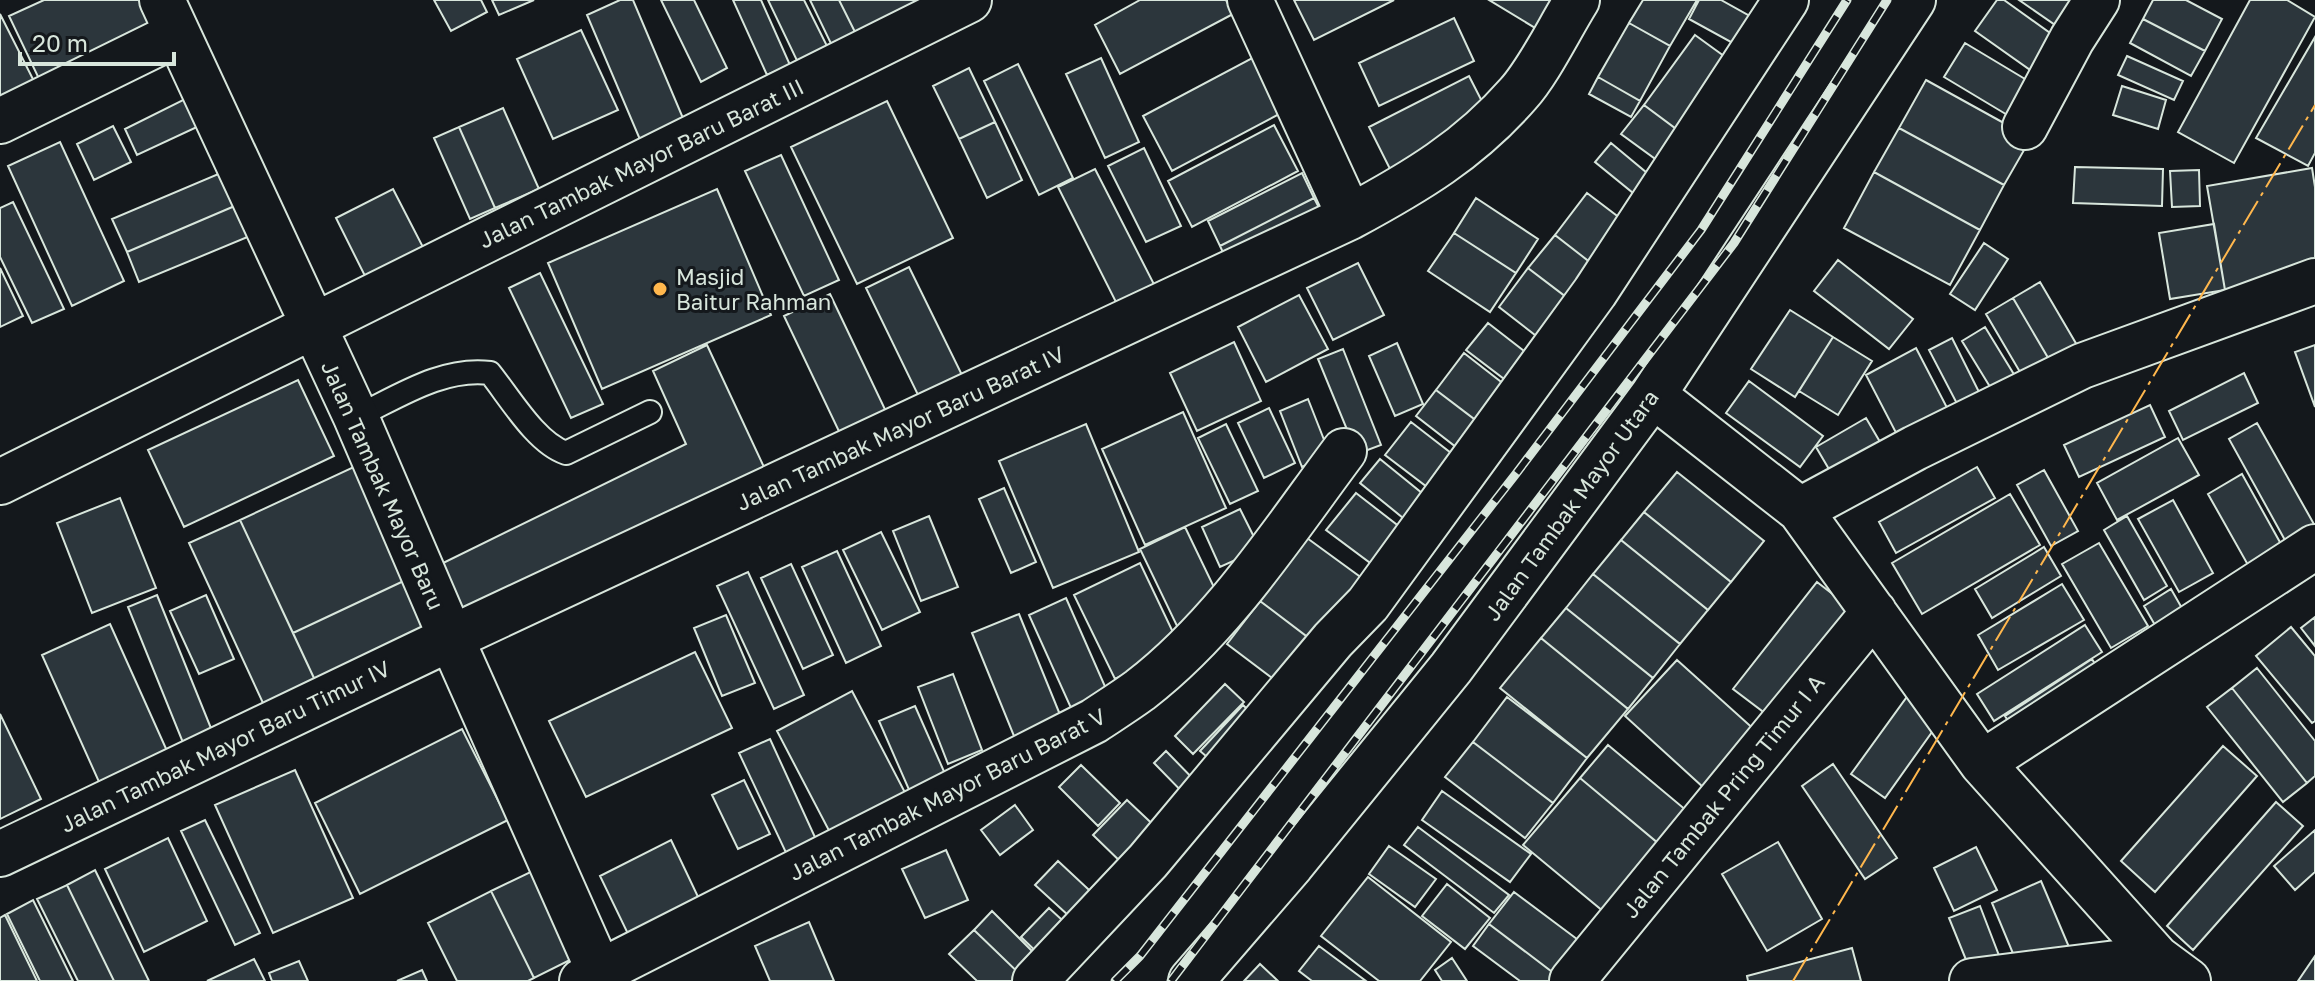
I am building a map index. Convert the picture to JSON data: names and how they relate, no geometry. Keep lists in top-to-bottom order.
{
  "streets": {
    "street": [
      "Jalan Tambak Mayor Baru Barat III",
      "Jalan Tambak Mayor Baru Barat IV",
      "Jalan Tambak Mayor Baru",
      "Jalan Tambak Mayor Utara",
      "Jalan Tambak Mayor Baru Timur IV",
      "Jalan Tambak Mayor Baru Barat V",
      "Jalan Tambak Pring Timur I A"
    ]
  },
  "crossings": [
    ["Jalan Tambak Mayor Baru Barat III", "Jalan Tambak Mayor Baru"],
    ["Jalan Tambak Mayor Baru Barat IV", "Jalan Tambak Mayor Baru"],
    ["Jalan Tambak Mayor Baru Barat IV", "Jalan Tambak Mayor Baru Timur IV"],
    ["Jalan Tambak Mayor Baru", "Jalan Tambak Mayor Baru Timur IV"],
    ["Jalan Tambak Mayor Baru", "Jalan Tambak Mayor Baru Barat V"]
  ],
  "places": ["Masjid Baitur Rahman"],
  "scale_bar": "20 m"
}
